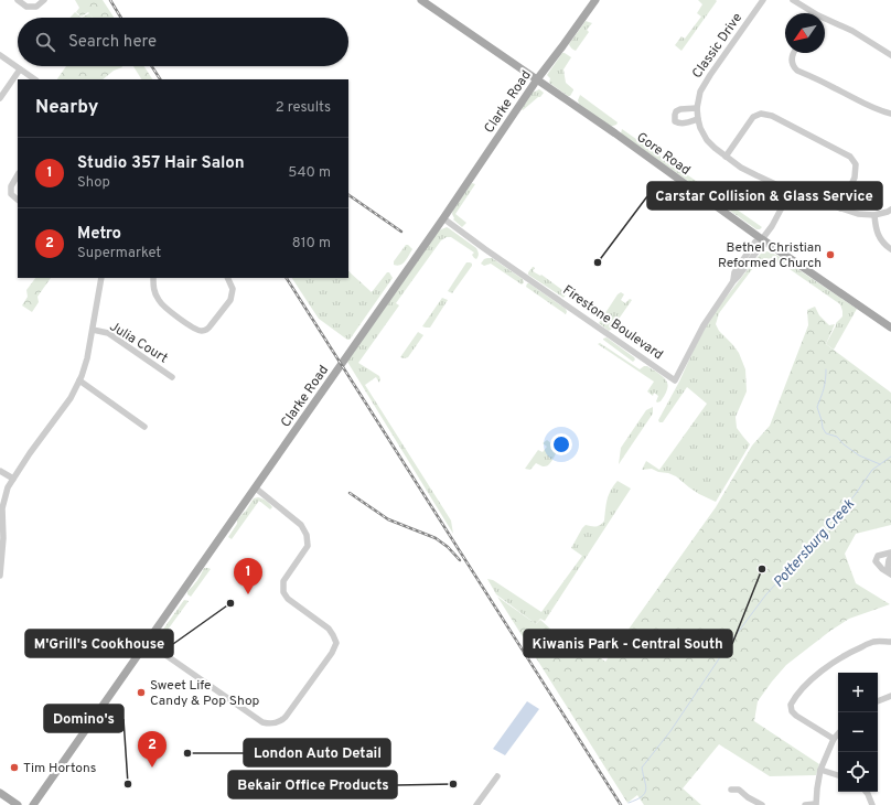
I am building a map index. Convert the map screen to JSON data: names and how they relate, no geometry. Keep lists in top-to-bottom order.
{
  "streets": {
    "main road": ["Clarke Road", "Gore Road"],
    "street": ["Classic Drive", "Firestone Boulevard", "Julia Court"]
  },
  "crossings": [
    ["Classic Drive", "Firestone Boulevard"],
    ["Clarke Road", "Gore Road"],
    ["Clarke Road", "Firestone Boulevard"],
    ["Gore Road", "Firestone Boulevard"]
  ],
  "water": ["Pottersburg Creek"],
  "places": [
    "Bethel Christian Reformed Church",
    "Carstar Collision & Glass Service",
    "Kiwanis Park - Central South",
    "M'Grill's Cookhouse",
    "Sweet Life Candy & Pop Shop",
    "London Auto Detail",
    "Tim Hortons",
    "Domino's",
    "Bekair Office Products"
  ],
  "north": "bottom left",
  "page": {
    "search": "Search here",
    "heading": ["Nearby", "2 results"],
    "list": [
      {
        "mark": "1",
        "name": "Studio 357 Hair Salon",
        "note": "Shop",
        "value": "540 m"
      },
      {
        "mark": "2",
        "name": "Metro",
        "note": "Supermarket",
        "value": "810 m"
      }
    ],
    "pins": ["1", "2"],
    "map_buttons": ["+", "−"]
  }
}
